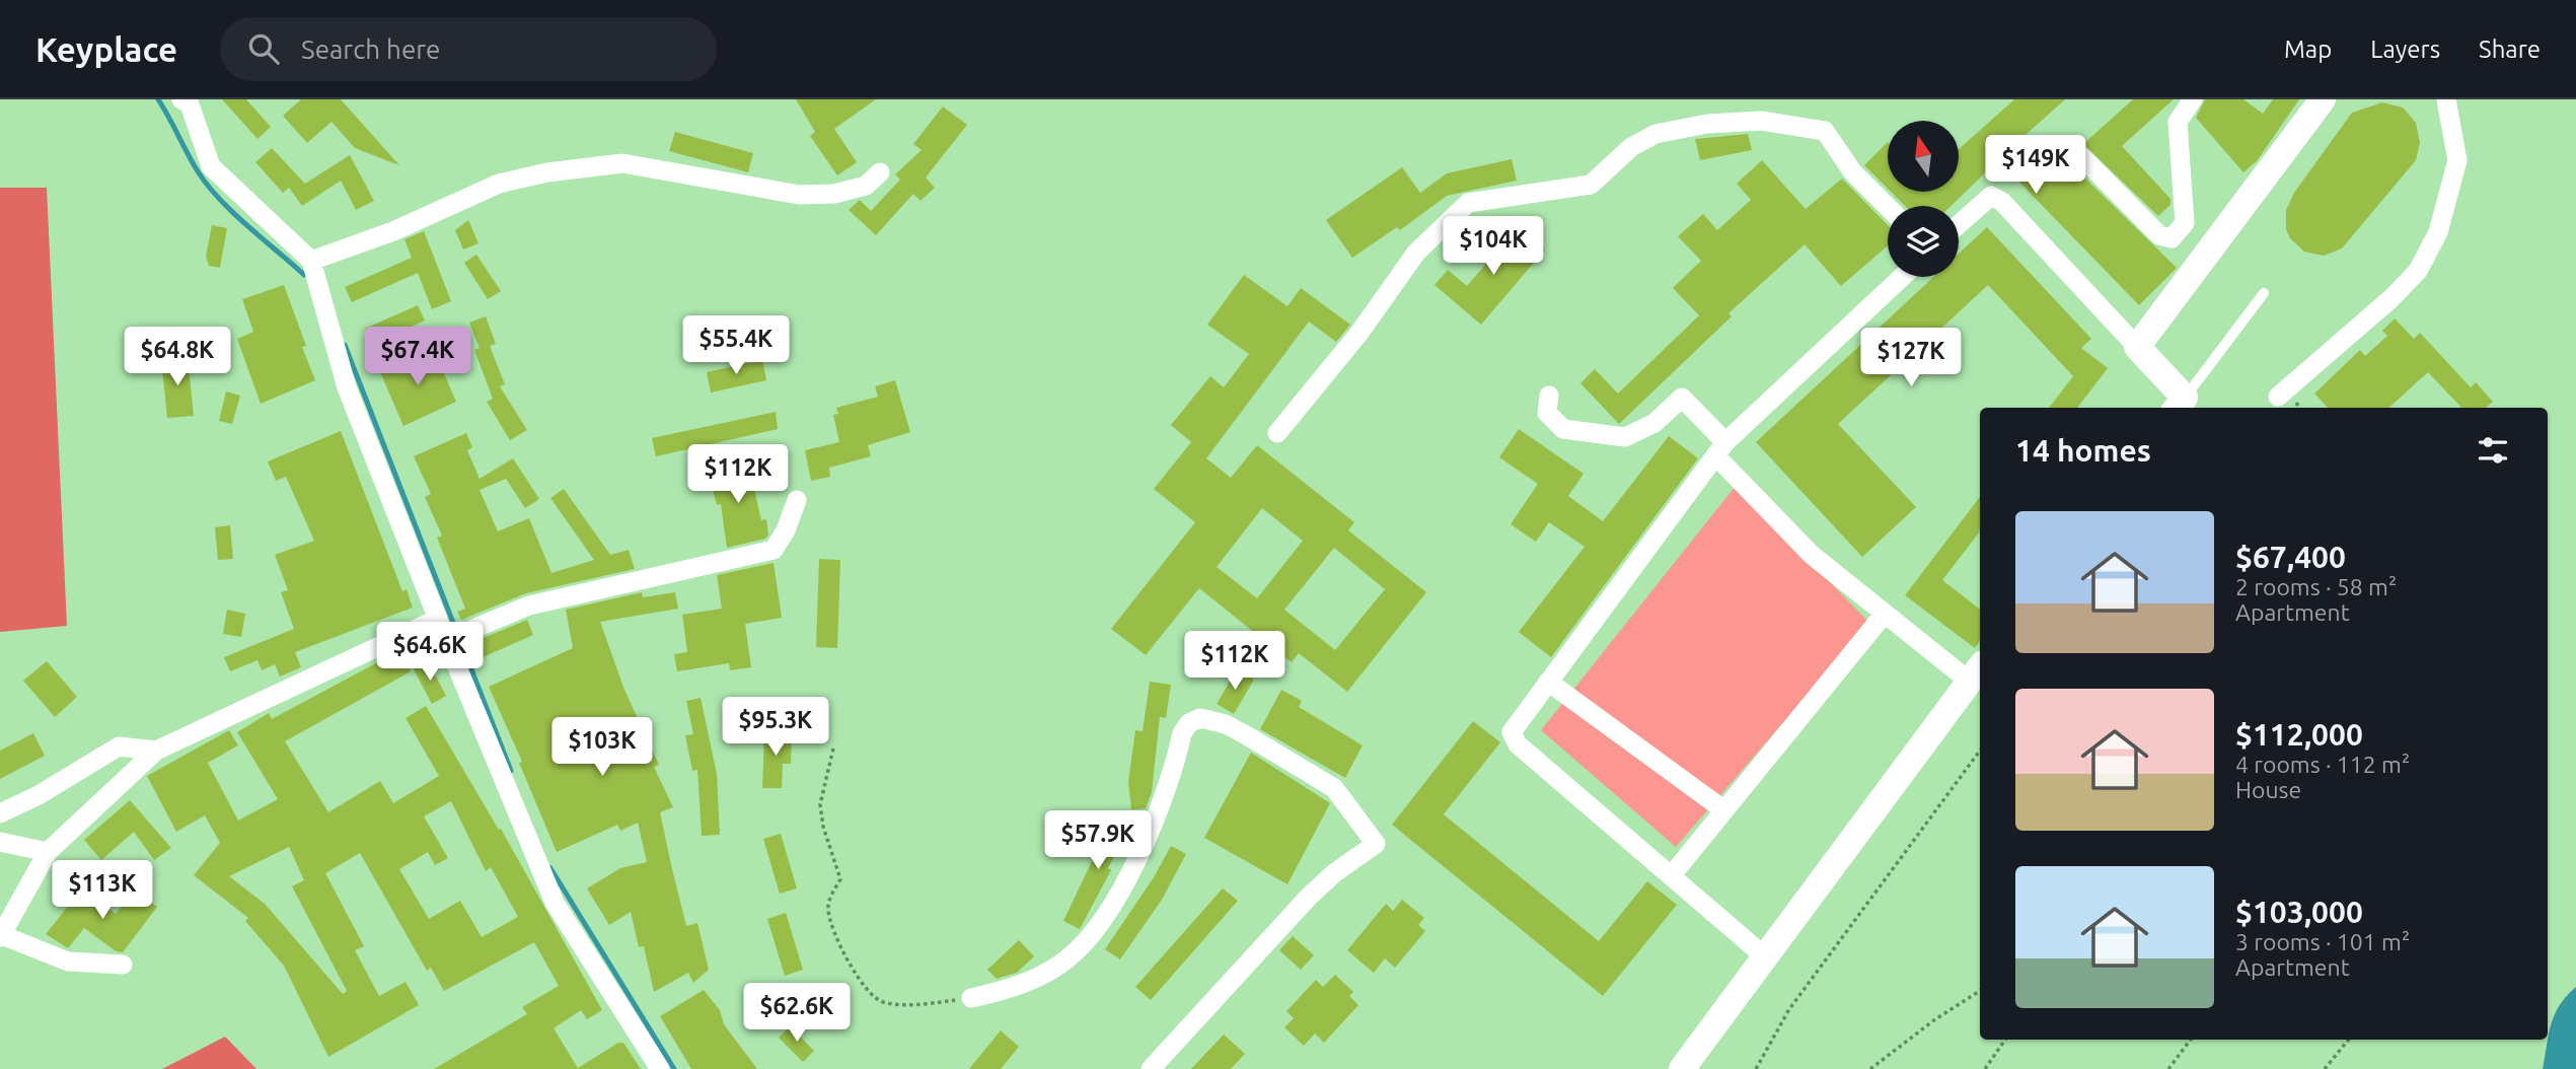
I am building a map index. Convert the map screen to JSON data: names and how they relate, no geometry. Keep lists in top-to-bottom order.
{
  "north": "top",
  "page": {
    "header": "Keyplace",
    "search": "Search here",
    "nav": ["Map", "Layers", "Share"],
    "price": [
      "$149K",
      "$104K",
      "$55.4K",
      "$64.8K",
      "$67.4K",
      "$127K",
      "$112K",
      "$64.6K",
      "$112K",
      "$95.3K",
      "$103K",
      "$57.9K",
      "$113K",
      "$62.6K"
    ],
    "heading": "14 homes",
    "list": [
      {
        "name": "$67,400",
        "note": "2 rooms · 58 m² · Apartment"
      },
      {
        "name": "$112,000",
        "note": "4 rooms · 112 m² · House"
      },
      {
        "name": "$103,000",
        "note": "3 rooms · 101 m² · Apartment"
      }
    ]
  }
}
